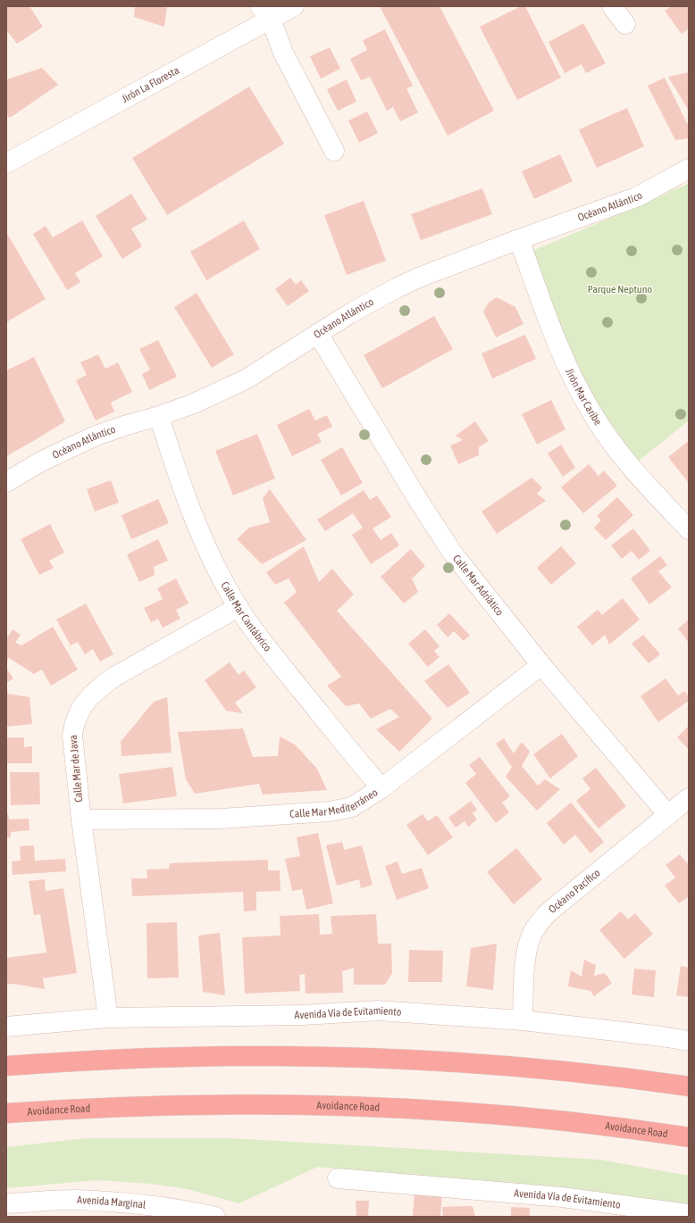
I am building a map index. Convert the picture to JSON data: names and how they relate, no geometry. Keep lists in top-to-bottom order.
{
  "streets": {
    "highway": ["Avoidance Road"],
    "street": [
      "Jirón La Floresta",
      "Océano Atlántico",
      "Jirón Mar Caribe",
      "Calle Mar Adriático",
      "Calle Mar Cantábrico",
      "Calle Mar de Java",
      "Calle Mar Mediterráneo",
      "Océano Pacífico",
      "Avenida Vía de Evitamiento",
      "Avenida Marginal"
    ]
  },
  "crossings": [
    ["Océano Atlántico", "Jirón Mar Caribe"],
    ["Océano Atlántico", "Calle Mar Adriático"],
    ["Océano Atlántico", "Calle Mar Cantábrico"],
    ["Calle Mar Adriático", "Calle Mar Mediterráneo"],
    ["Calle Mar Adriático", "Océano Pacífico"],
    ["Calle Mar Cantábrico", "Calle Mar de Java"],
    ["Calle Mar Cantábrico", "Calle Mar Mediterráneo"],
    ["Calle Mar de Java", "Calle Mar Mediterráneo"],
    ["Calle Mar de Java", "Avenida Vía de Evitamiento"],
    ["Océano Pacífico", "Avenida Vía de Evitamiento"]
  ],
  "parks": ["Parque Neptuno"]
}
